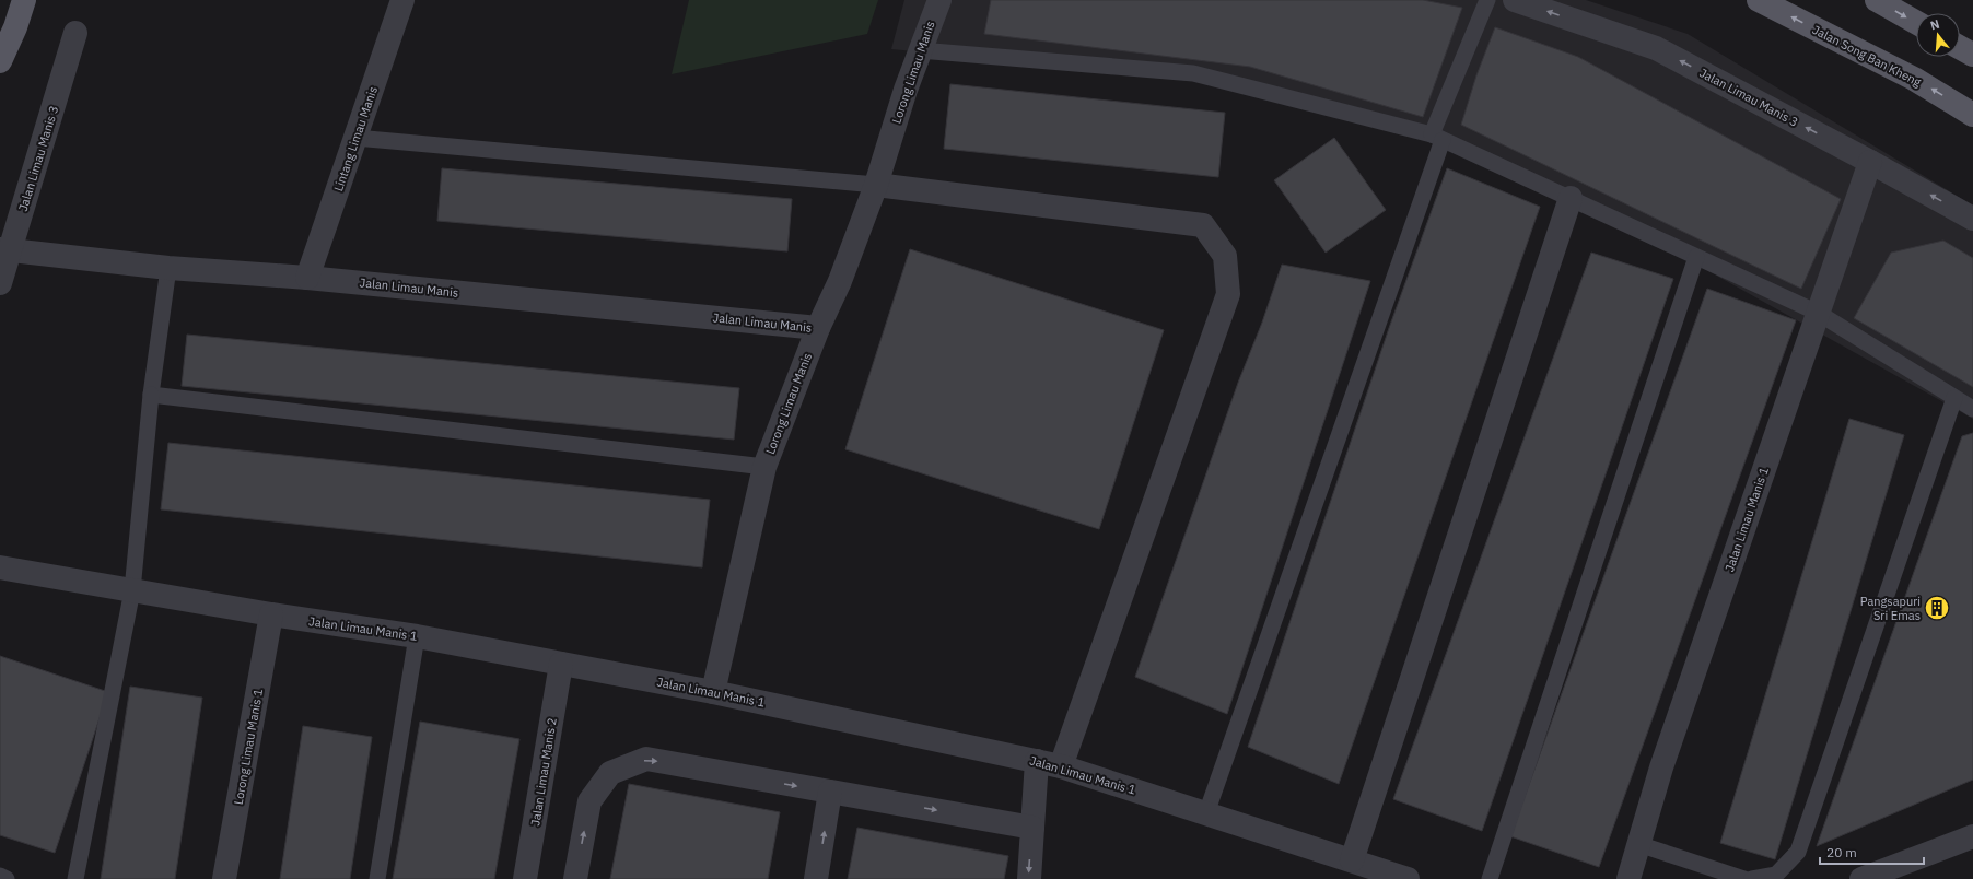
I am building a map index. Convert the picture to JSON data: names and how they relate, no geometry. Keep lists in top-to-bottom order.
{
  "streets": {
    "main road": ["Jalan Song Ban Kheng"],
    "street": [
      "Lorong Limau Manis",
      "Jalan Limau Manis 3",
      "Lintang Limau Manis",
      "Jalan Limau Manis",
      "Jalan Limau Manis 1",
      "Lorong Limau Manis 1",
      "Jalan Limau Manis 2"
    ]
  },
  "crossings": [
    ["Lorong Limau Manis", "Jalan Limau Manis"],
    ["Lorong Limau Manis", "Jalan Limau Manis 1"],
    ["Jalan Limau Manis 3", "Jalan Limau Manis"],
    ["Jalan Limau Manis 3", "Jalan Limau Manis 1"],
    ["Lintang Limau Manis", "Jalan Limau Manis"],
    ["Jalan Limau Manis 1", "Lorong Limau Manis 1"],
    ["Jalan Limau Manis 1", "Jalan Limau Manis 2"]
  ],
  "one_way": ["Jalan Song Ban Kheng", "Jalan Limau Manis 3"],
  "places": {
    "building": ["Pangsapuri Sri Emas"]
  },
  "scale_bar": "20 m",
  "north": "top"
}
